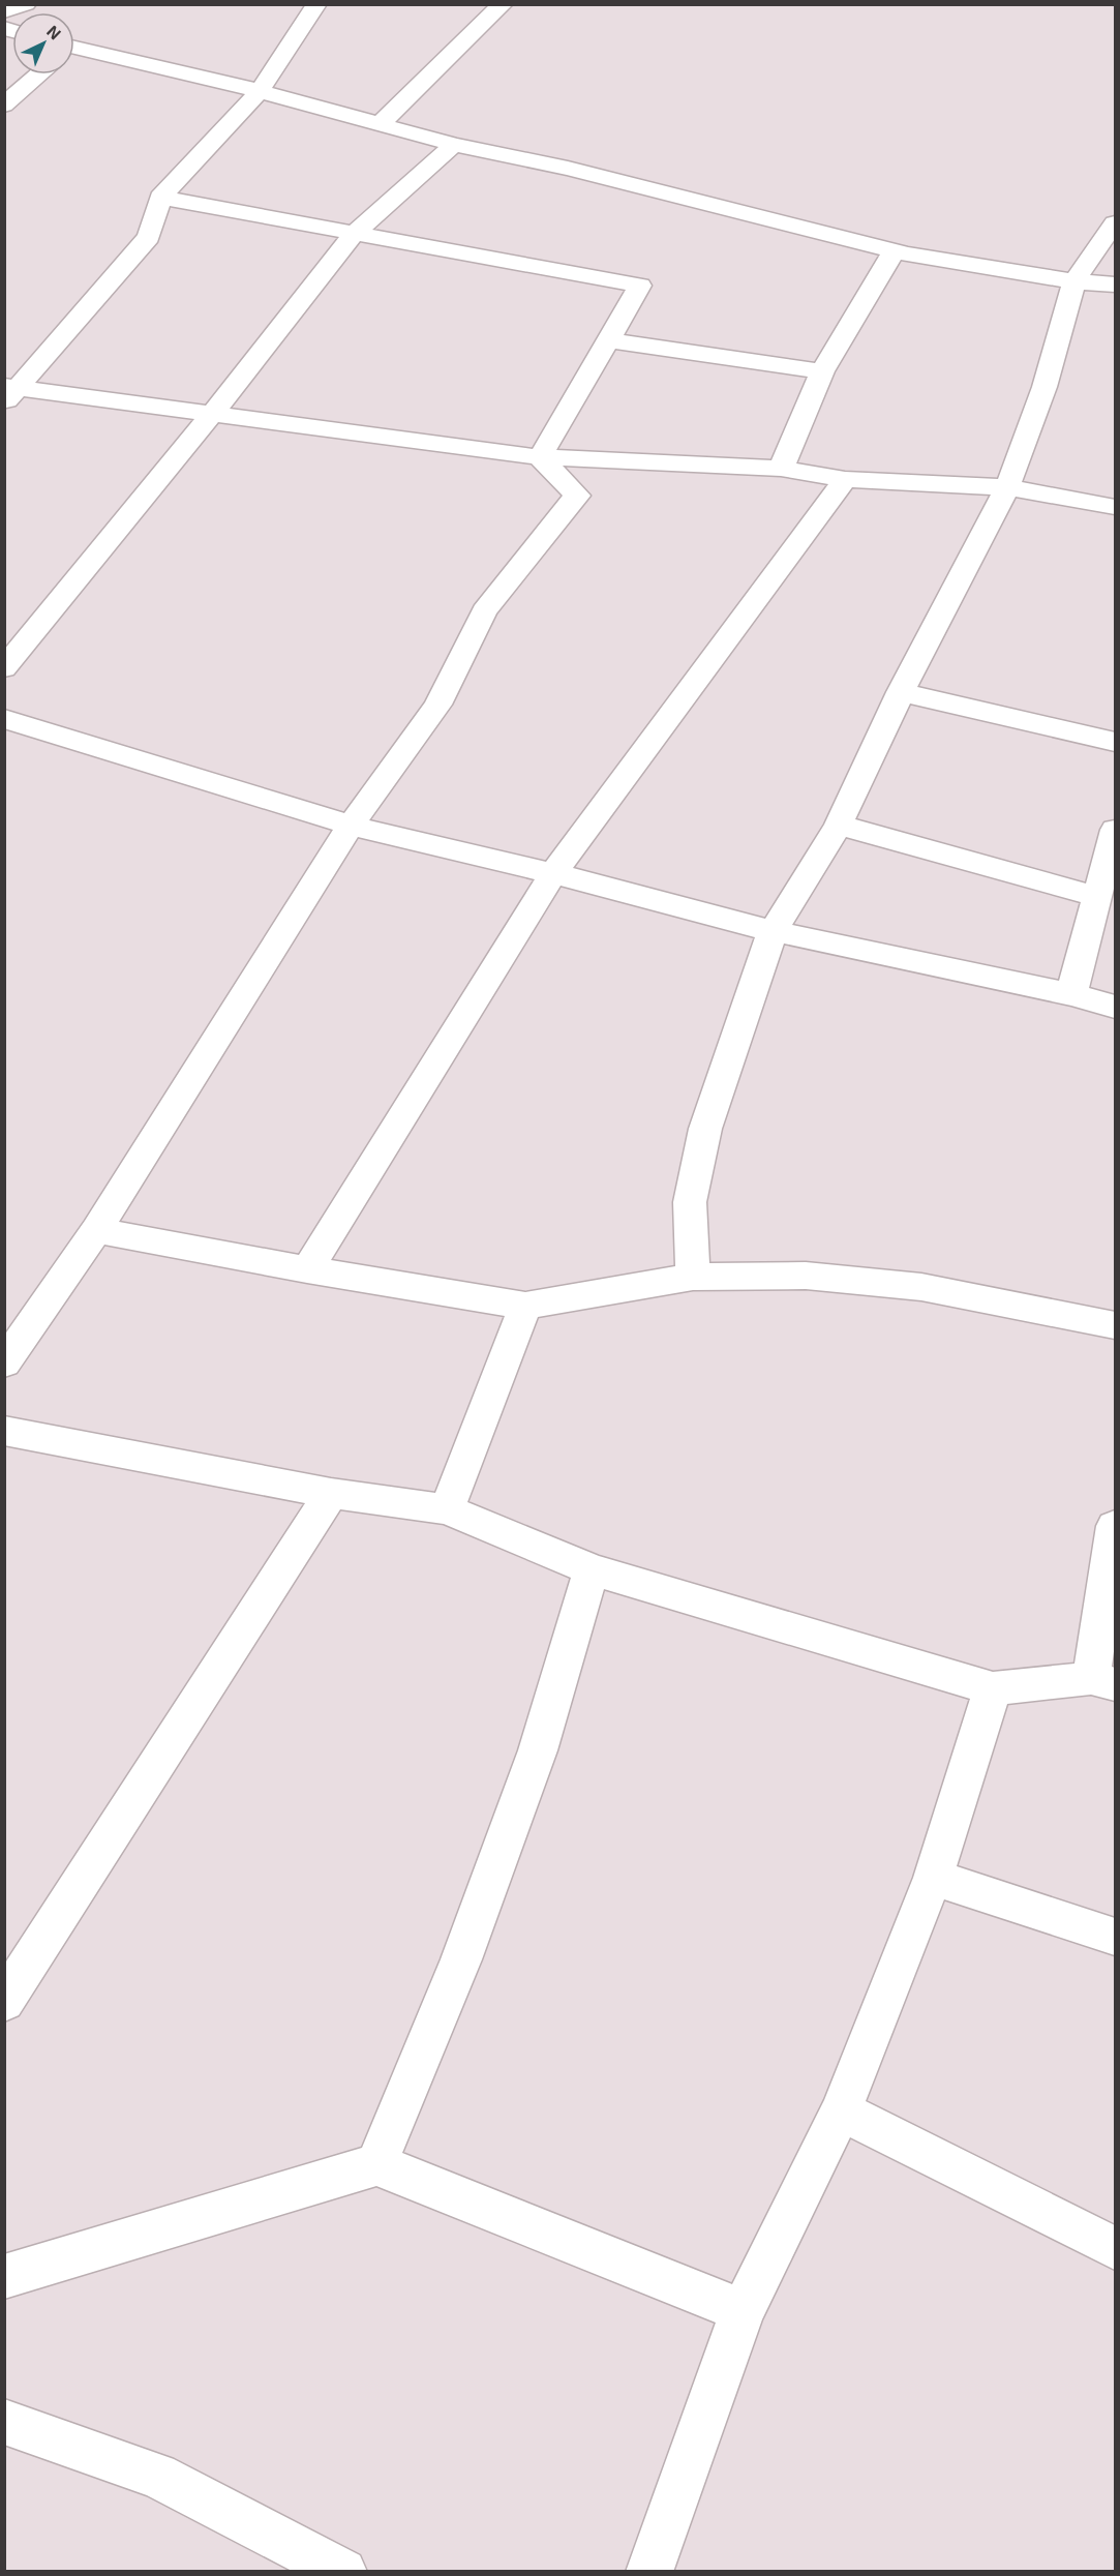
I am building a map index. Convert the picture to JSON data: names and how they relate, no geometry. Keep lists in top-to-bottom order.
{
  "north": "top right"
}
